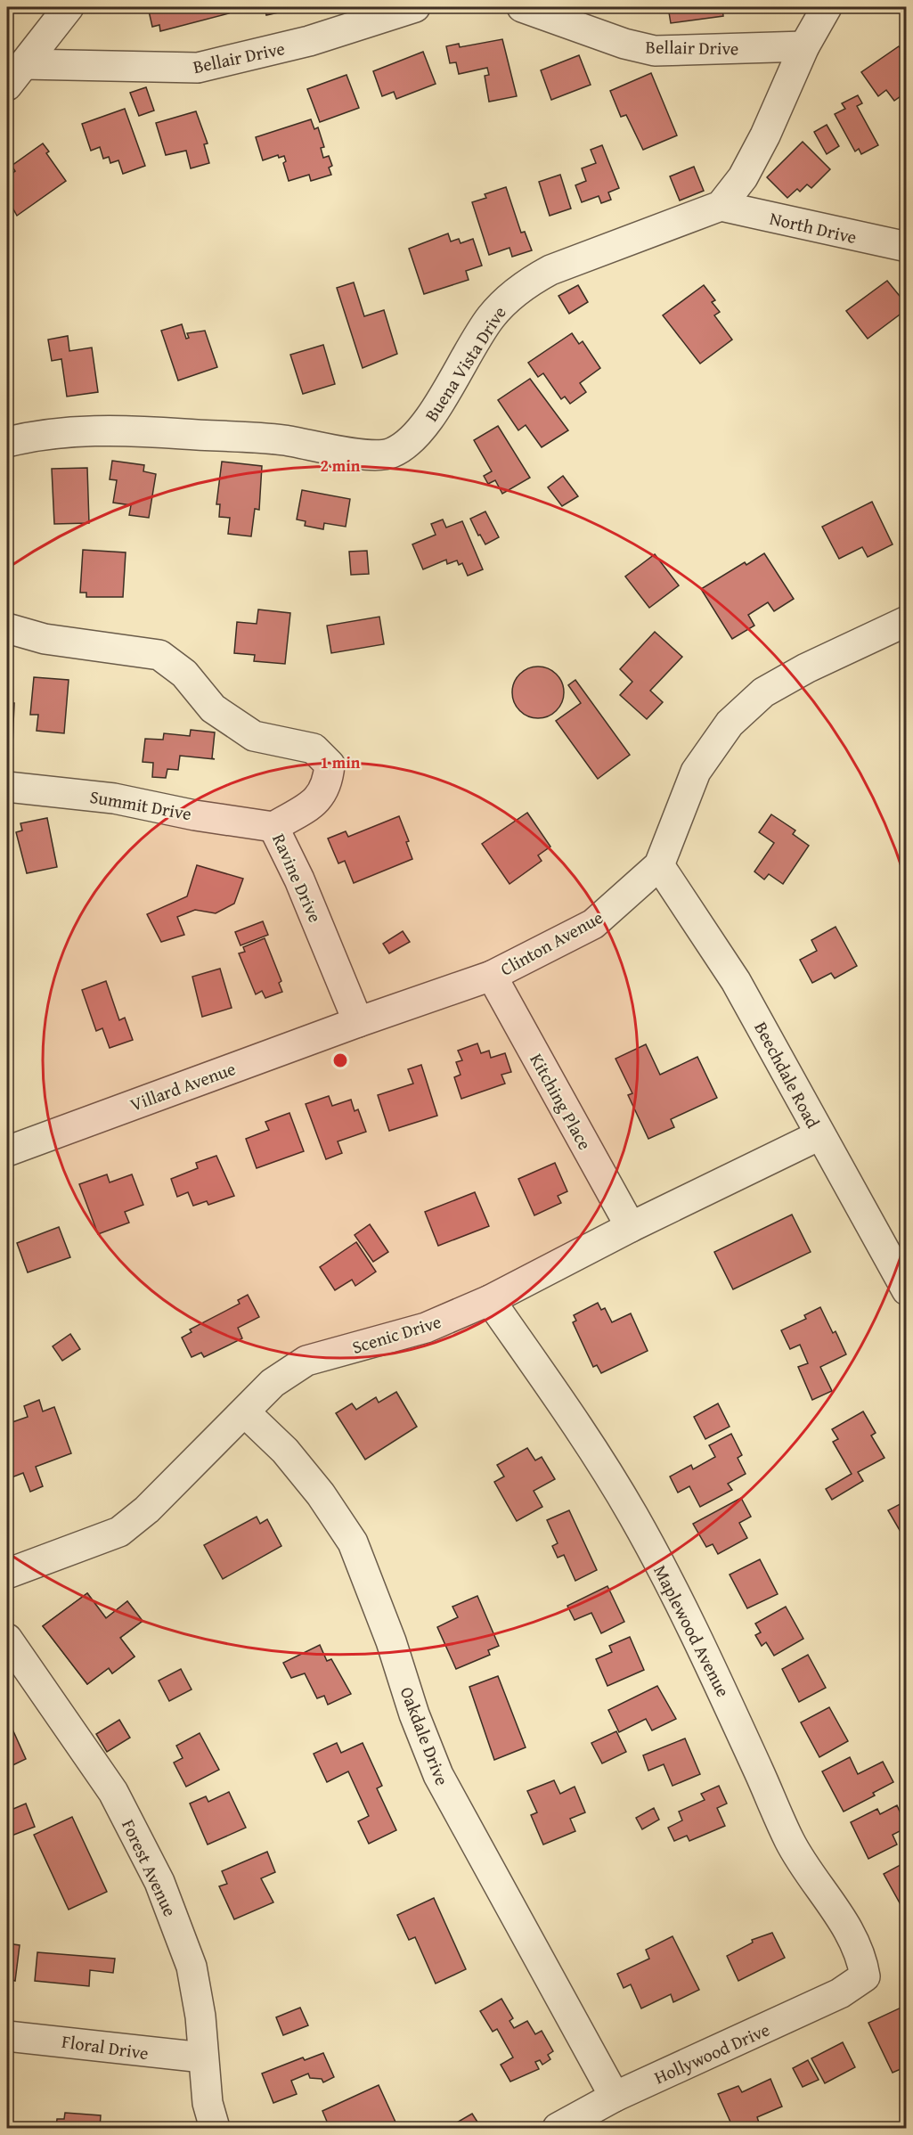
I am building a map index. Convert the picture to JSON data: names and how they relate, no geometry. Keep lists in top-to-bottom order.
{
  "streets": {
    "street": [
      "Bellair Drive",
      "North Drive",
      "Buena Vista Drive",
      "Summit Drive",
      "Ravine Drive",
      "Clinton Avenue",
      "Beechdale Road",
      "Villard Avenue",
      "Kitching Place",
      "Scenic Drive",
      "Maplewood Avenue",
      "Oakdale Drive",
      "Forest Avenue",
      "Floral Drive",
      "Hollywood Drive"
    ]
  },
  "crossings": [
    ["Bellair Drive", "Buena Vista Drive"],
    ["North Drive", "Buena Vista Drive"],
    ["Summit Drive", "Ravine Drive"],
    ["Ravine Drive", "Clinton Avenue"],
    ["Ravine Drive", "Villard Avenue"],
    ["Clinton Avenue", "Beechdale Road"],
    ["Clinton Avenue", "Villard Avenue"],
    ["Clinton Avenue", "Kitching Place"],
    ["Beechdale Road", "Scenic Drive"],
    ["Kitching Place", "Scenic Drive"],
    ["Scenic Drive", "Maplewood Avenue"],
    ["Scenic Drive", "Oakdale Drive"],
    ["Maplewood Avenue", "Hollywood Drive"],
    ["Oakdale Drive", "Hollywood Drive"],
    ["Forest Avenue", "Floral Drive"]
  ],
  "rings": ["2 min", "1 min"]
}
